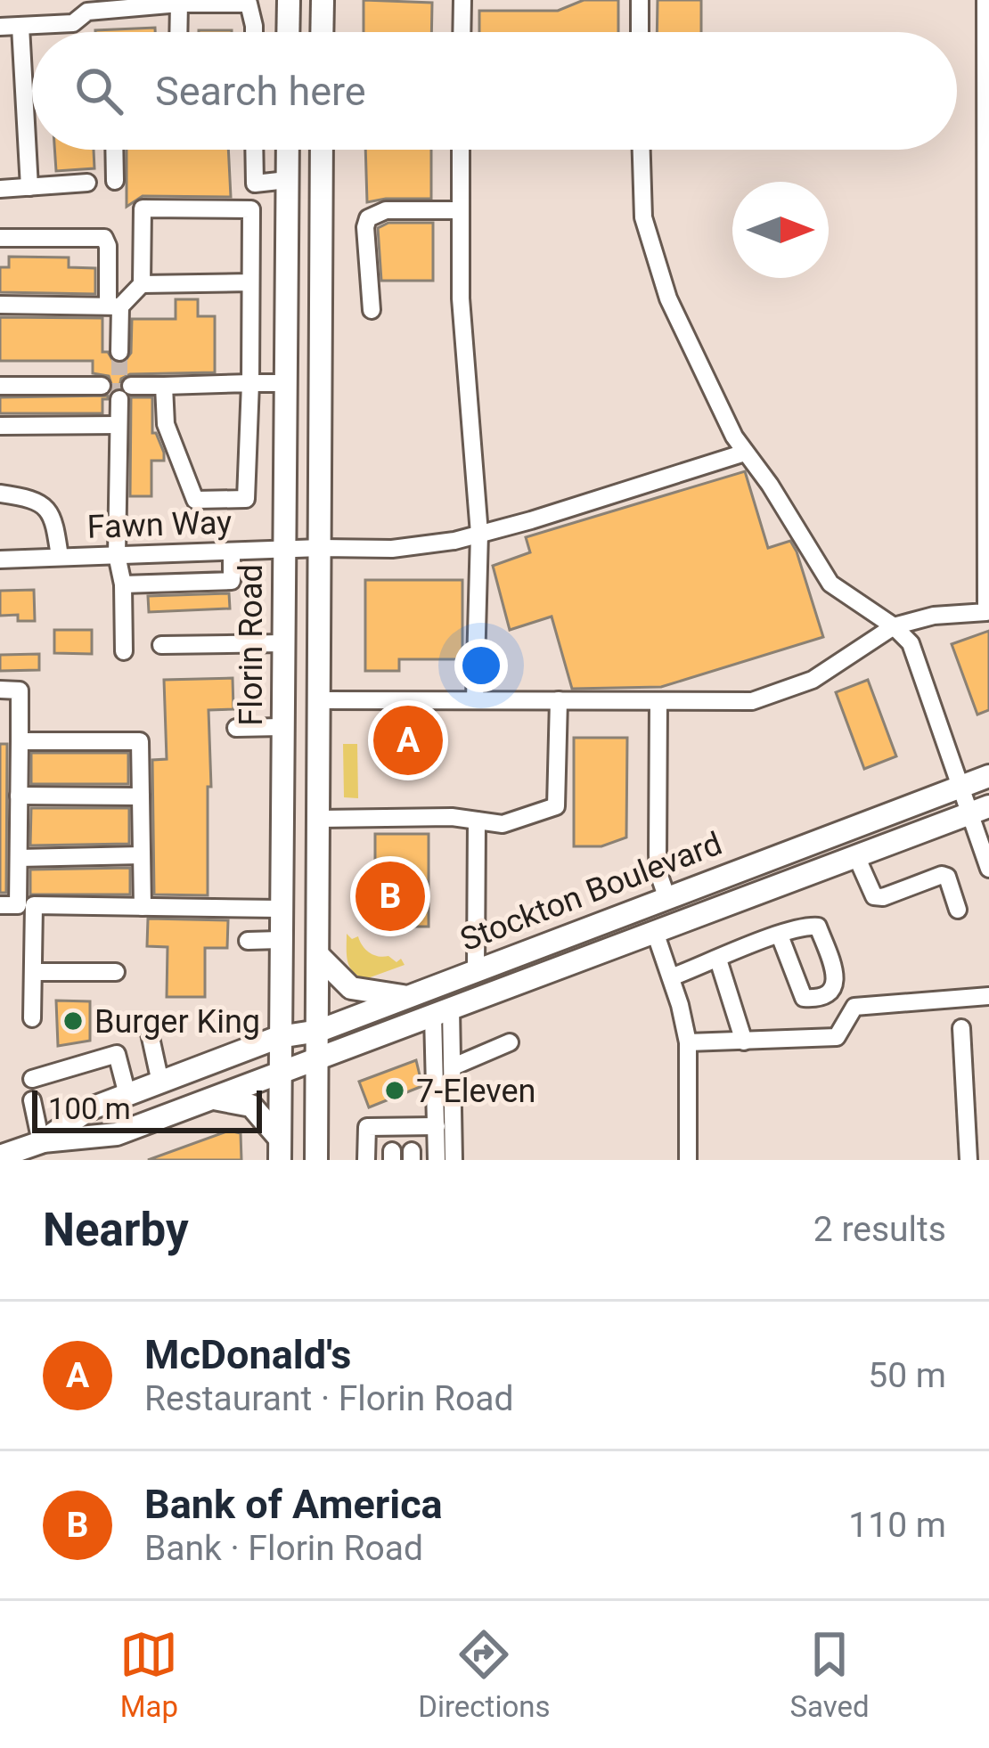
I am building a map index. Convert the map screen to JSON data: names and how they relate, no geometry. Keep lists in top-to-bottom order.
{
  "streets": {
    "main road": ["Florin Road", "Stockton Boulevard"],
    "street": ["Fawn Way"]
  },
  "crossings": [
    ["Fawn Way", "Florin Road"],
    ["Florin Road", "Stockton Boulevard"]
  ],
  "places": ["Burger King", "7-Eleven"],
  "scale_bar": "100 m",
  "north": "right",
  "page": {
    "search": "Search here",
    "pins": ["A", "B"],
    "scale": "100 m",
    "heading": ["Nearby", "2 results"],
    "list": [
      {
        "mark": "A",
        "name": "McDonald's",
        "note": "Restaurant · Florin Road",
        "value": "50 m"
      },
      {
        "mark": "B",
        "name": "Bank of America",
        "note": "Bank · Florin Road",
        "value": "110 m"
      }
    ],
    "nav": ["Map", "Directions", "Saved"]
  }
}
